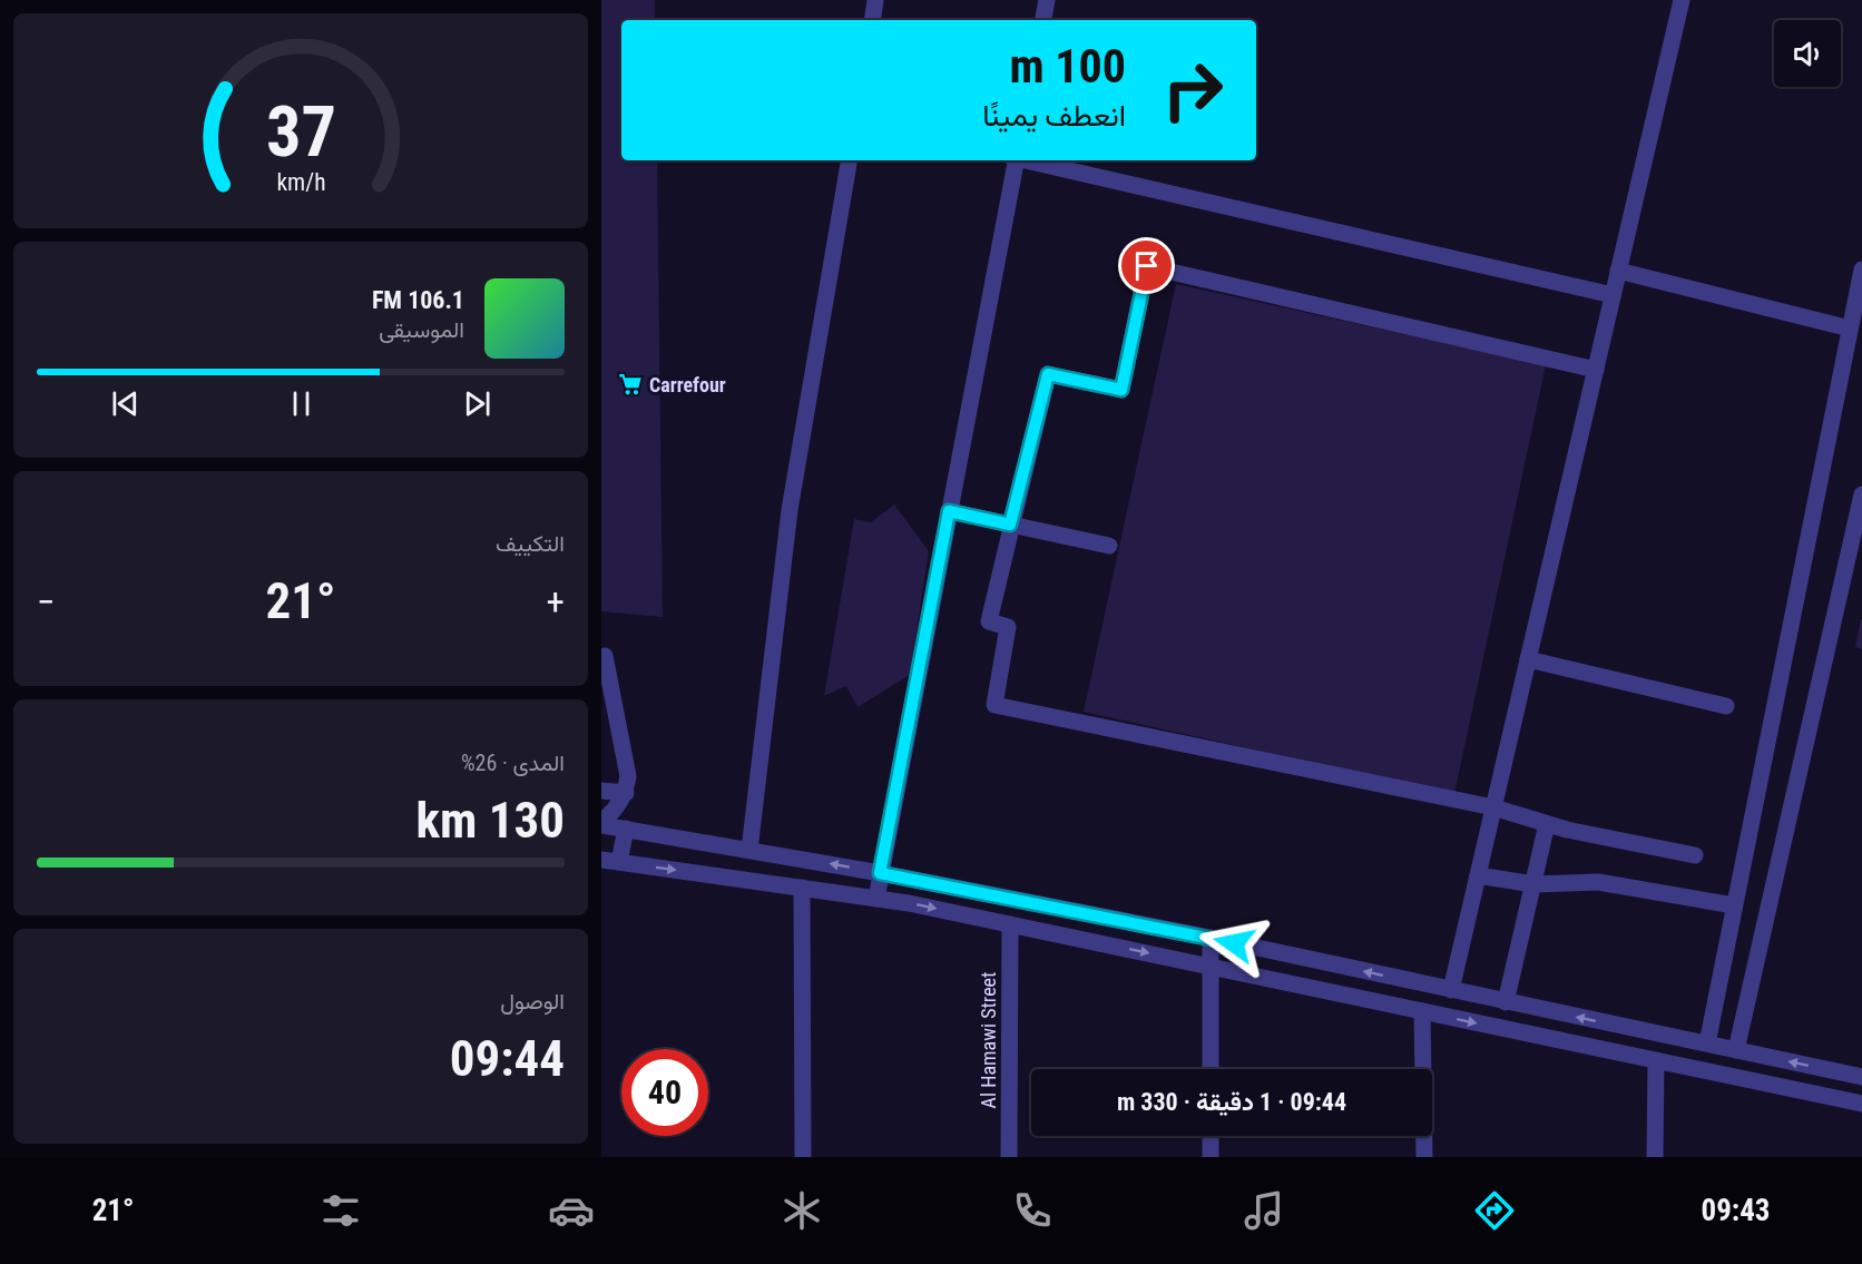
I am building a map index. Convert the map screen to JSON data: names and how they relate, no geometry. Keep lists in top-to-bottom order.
{
  "streets": {
    "street": ["Al Hamawi Street"]
  },
  "places": {
    "supermarket": ["Carrefour"]
  },
  "page": {
    "turn": ["100 m", "انعطف يمينًا"],
    "song": ["106.1 FM", "الموسيقى"],
    "tile": [
      "التكييف",
      ["المدى · 26%", "130 km"],
      ["الوصول", "09:44"]
    ],
    "heat": ["−", "21°", "+"],
    "limit": "40",
    "trip": "09:44 · 1 دقيقة · 330 m",
    "tabs": ["09:43", "21°"],
    "gauge": ["37", "km/h"]
  }
}
